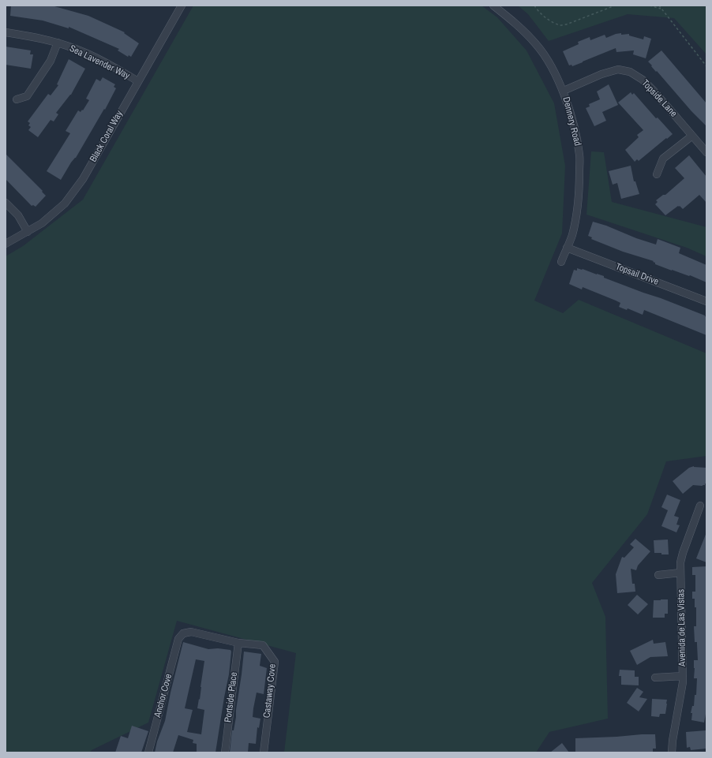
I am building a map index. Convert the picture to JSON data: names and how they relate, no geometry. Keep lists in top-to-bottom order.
{
  "streets": {
    "street": [
      "Sea Lavender Way",
      "Topside Lane",
      "Dennery Road",
      "Black Coral Way",
      "Topsail Drive",
      "Avenida de Las Vistas",
      "Castaway Cove",
      "Anchor Cove",
      "Portside Place"
    ]
  },
  "crossings": [
    ["Sea Lavender Way", "Black Coral Way"],
    ["Topside Lane", "Dennery Road"],
    ["Dennery Road", "Topsail Drive"],
    ["Castaway Cove", "Anchor Cove"],
    ["Castaway Cove", "Portside Place"]
  ]
}
